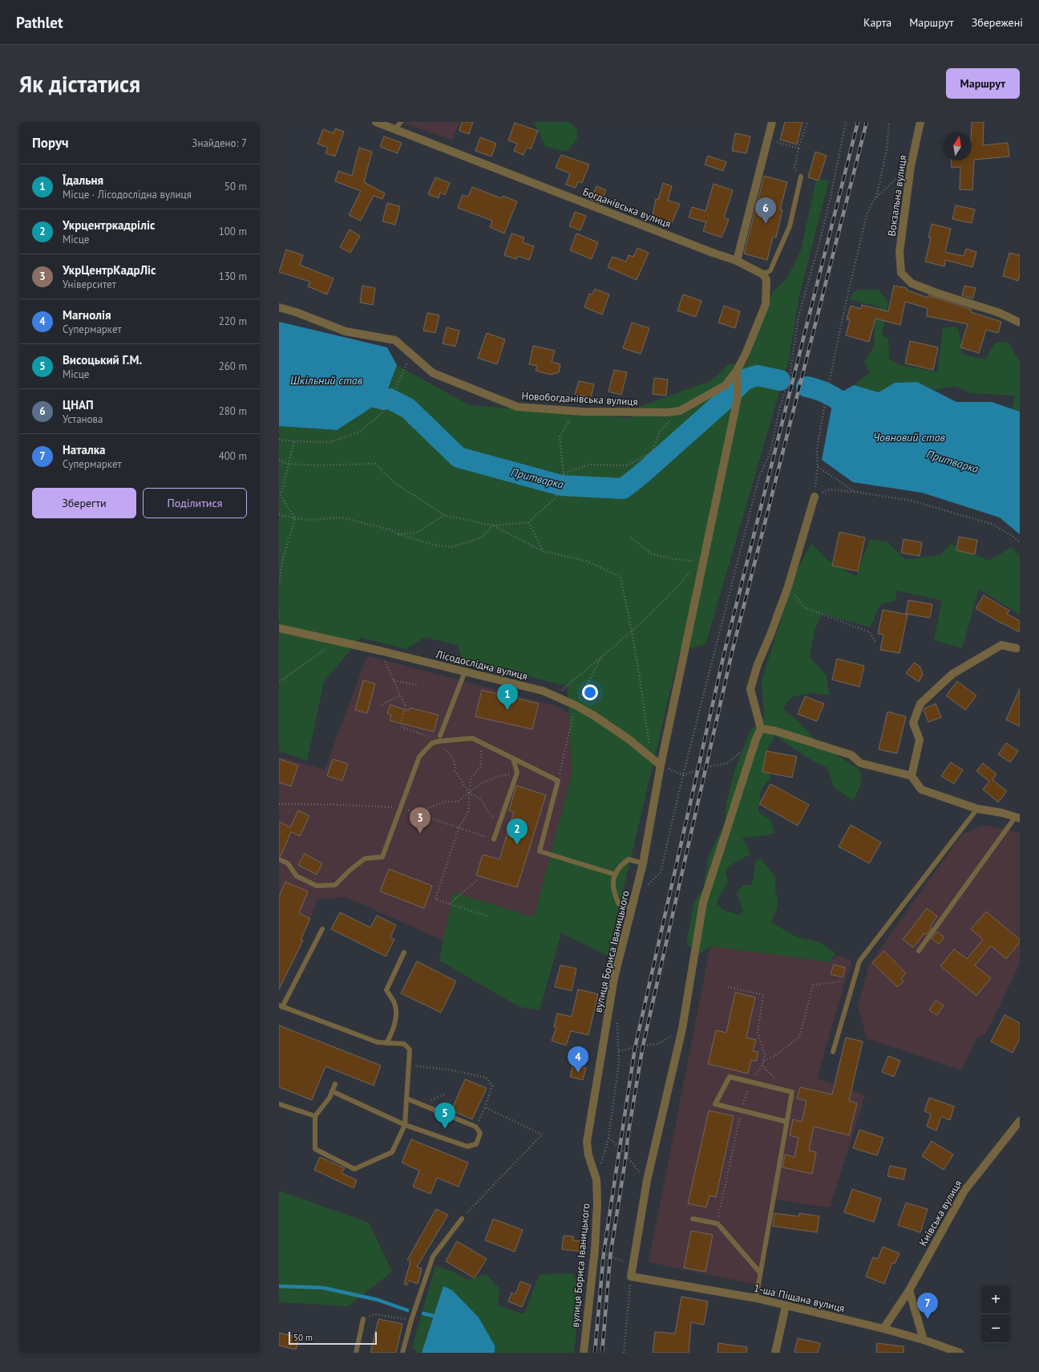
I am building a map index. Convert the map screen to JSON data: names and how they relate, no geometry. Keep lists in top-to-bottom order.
{
  "streets": {
    "street": [
      "Вокзальна вулиця",
      "Богданівська вулиця",
      "Новобогданівська вулиця",
      "Лісодослідна вулиця",
      "вулиця Бориса Іваницького",
      "Київська вулиця",
      "1-ша Піщана вулиця"
    ]
  },
  "crossings": [
    ["Новобогданівська вулиця", "вулиця Бориса Іваницького"],
    ["Лісодослідна вулиця", "вулиця Бориса Іваницького"],
    ["Київська вулиця", "1-ша Піщана вулиця"]
  ],
  "water": ["Шкільний став", "Човновий став", "Притварка"],
  "scale_bar": "50 m",
  "north": "top",
  "page": {
    "header": "Pathlet",
    "nav": ["Карта", "Маршрут", "Збережені"],
    "buttons": [
      "Маршрут",
      ["Зберегти", "Поділитися"]
    ],
    "title": "Як дістатися",
    "heading": ["Поруч", "Знайдено: 7"],
    "list": [
      {
        "mark": "1",
        "name": "Їдальня",
        "note": "Місце · Лісодослідна вулиця",
        "value": "50 m"
      },
      {
        "mark": "2",
        "name": "Укрцентркадріліс",
        "note": "Місце",
        "value": "100 m"
      },
      {
        "mark": "3",
        "name": "УкрЦентрКадрЛіс",
        "note": "Університет",
        "value": "130 m"
      },
      {
        "mark": "4",
        "name": "Магнолія",
        "note": "Супермаркет",
        "value": "220 m"
      },
      {
        "mark": "5",
        "name": "Висоцький Г.М.",
        "note": "Місце",
        "value": "260 m"
      },
      {
        "mark": "6",
        "name": "ЦНАП",
        "note": "Установа",
        "value": "280 m"
      },
      {
        "mark": "7",
        "name": "Наталка",
        "note": "Супермаркет",
        "value": "400 m"
      }
    ],
    "pins": [
      "6",
      "1",
      "3",
      "2",
      "4",
      "5",
      "7"
    ],
    "map_buttons": ["+", "−"],
    "scale": "50 m"
  }
}
